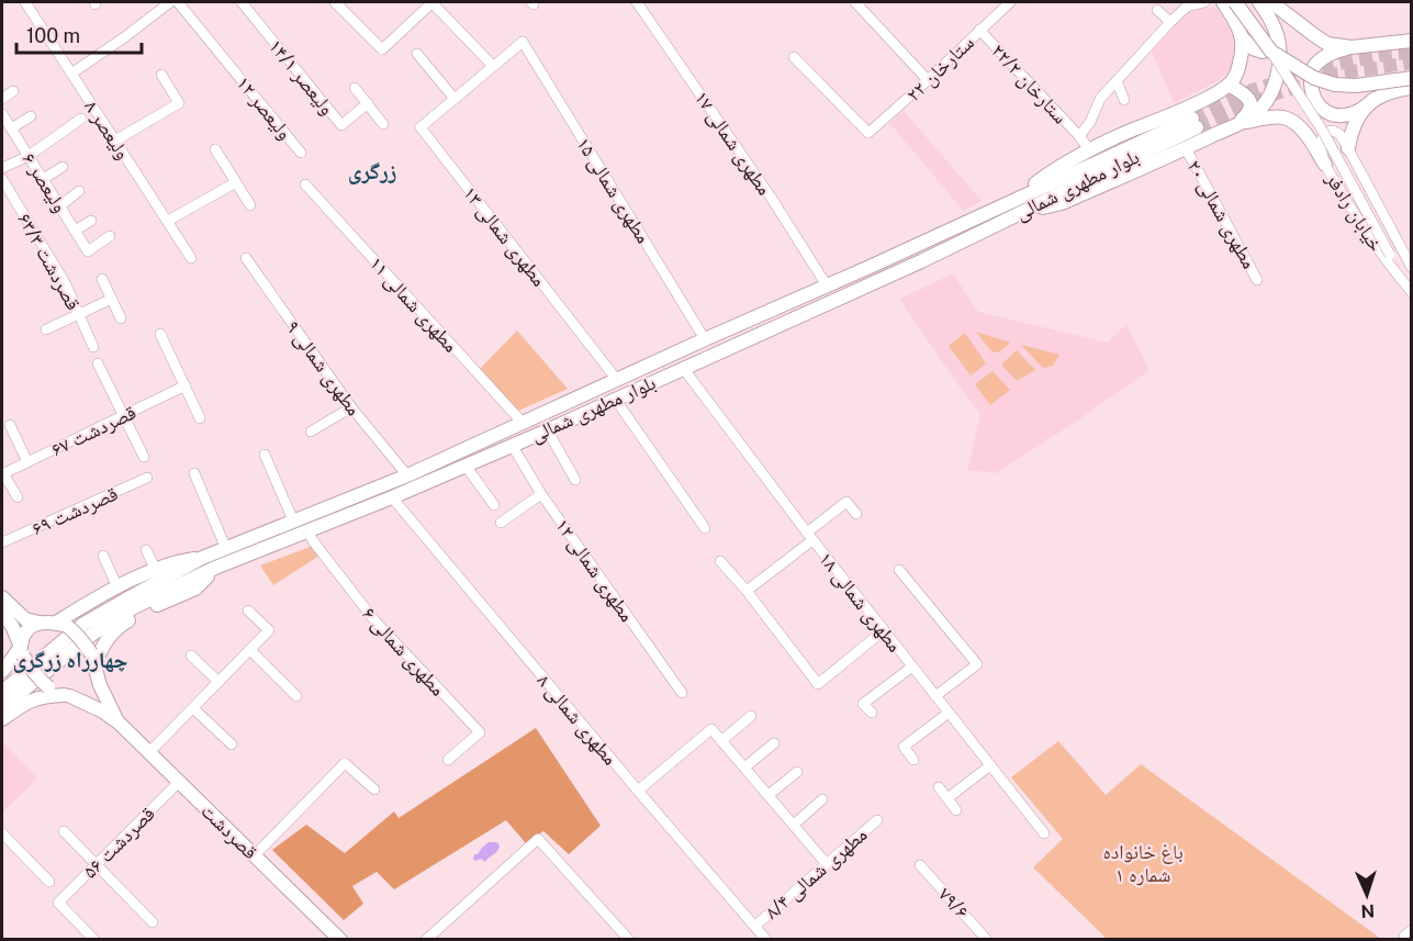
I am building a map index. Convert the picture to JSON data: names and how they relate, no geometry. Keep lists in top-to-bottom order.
{
  "streets": {
    "main road": ["بلوار مطهرى شمالى", "قصردشت"],
    "street": [
      "۲۲ ستارخان",
      "۱۴/۱ ولیعصر",
      "۲۲/۲ ستارخان",
      "۱۲ ولیعصر",
      "۸ ولیعصر",
      "۱۷ مطهری شمالی",
      "۶ ولیعصر",
      "۱۵ مطهری شمالی",
      "خیابان رادفر",
      "۲۰ مطهری شمالی",
      "۱۳ مطهری شمالی",
      "۶۳/۳ قصردشت",
      "۱۱ مطهری شمالی",
      "۹ مطهری شمالی",
      "۶۷ قصردشت",
      "۶۹ قصردشت",
      "۱۲ مطهری شمالی",
      "۱۸ مطهری شمالی",
      "۶ مطهری شمالی",
      "۸ مطهری شمالی",
      "۵۶ قصردشت",
      "۸/۴ مطهری شمالی",
      "۷۹/۶"
    ]
  },
  "crossings": [
    ["۲۲ ستارخان", "۲۲/۲ ستارخان"],
    ["۱۷ مطهری شمالی", "بلوار مطهرى شمالى"],
    ["بلوار مطهرى شمالى", "۱۵ مطهری شمالی"],
    ["بلوار مطهرى شمالى", "۱۳ مطهری شمالی"],
    ["بلوار مطهرى شمالى", "۱۱ مطهری شمالی"],
    ["بلوار مطهرى شمالى", "۹ مطهری شمالی"],
    ["بلوار مطهرى شمالى", "۱۲ مطهری شمالی"],
    ["بلوار مطهرى شمالى", "۱۸ مطهری شمالی"],
    ["بلوار مطهرى شمالى", "۶ مطهری شمالی"],
    ["بلوار مطهرى شمالى", "۸ مطهری شمالی"],
    ["۸ مطهری شمالی", "۸/۴ مطهری شمالی"],
    ["قصردشت", "۵۶ قصردشت"]
  ],
  "districts": ["زرگری", "چهارراه زرگری"],
  "parks": ["باغ خانواده شماره ۱"],
  "scale_bar": "100 m",
  "north": "bottom"
}
